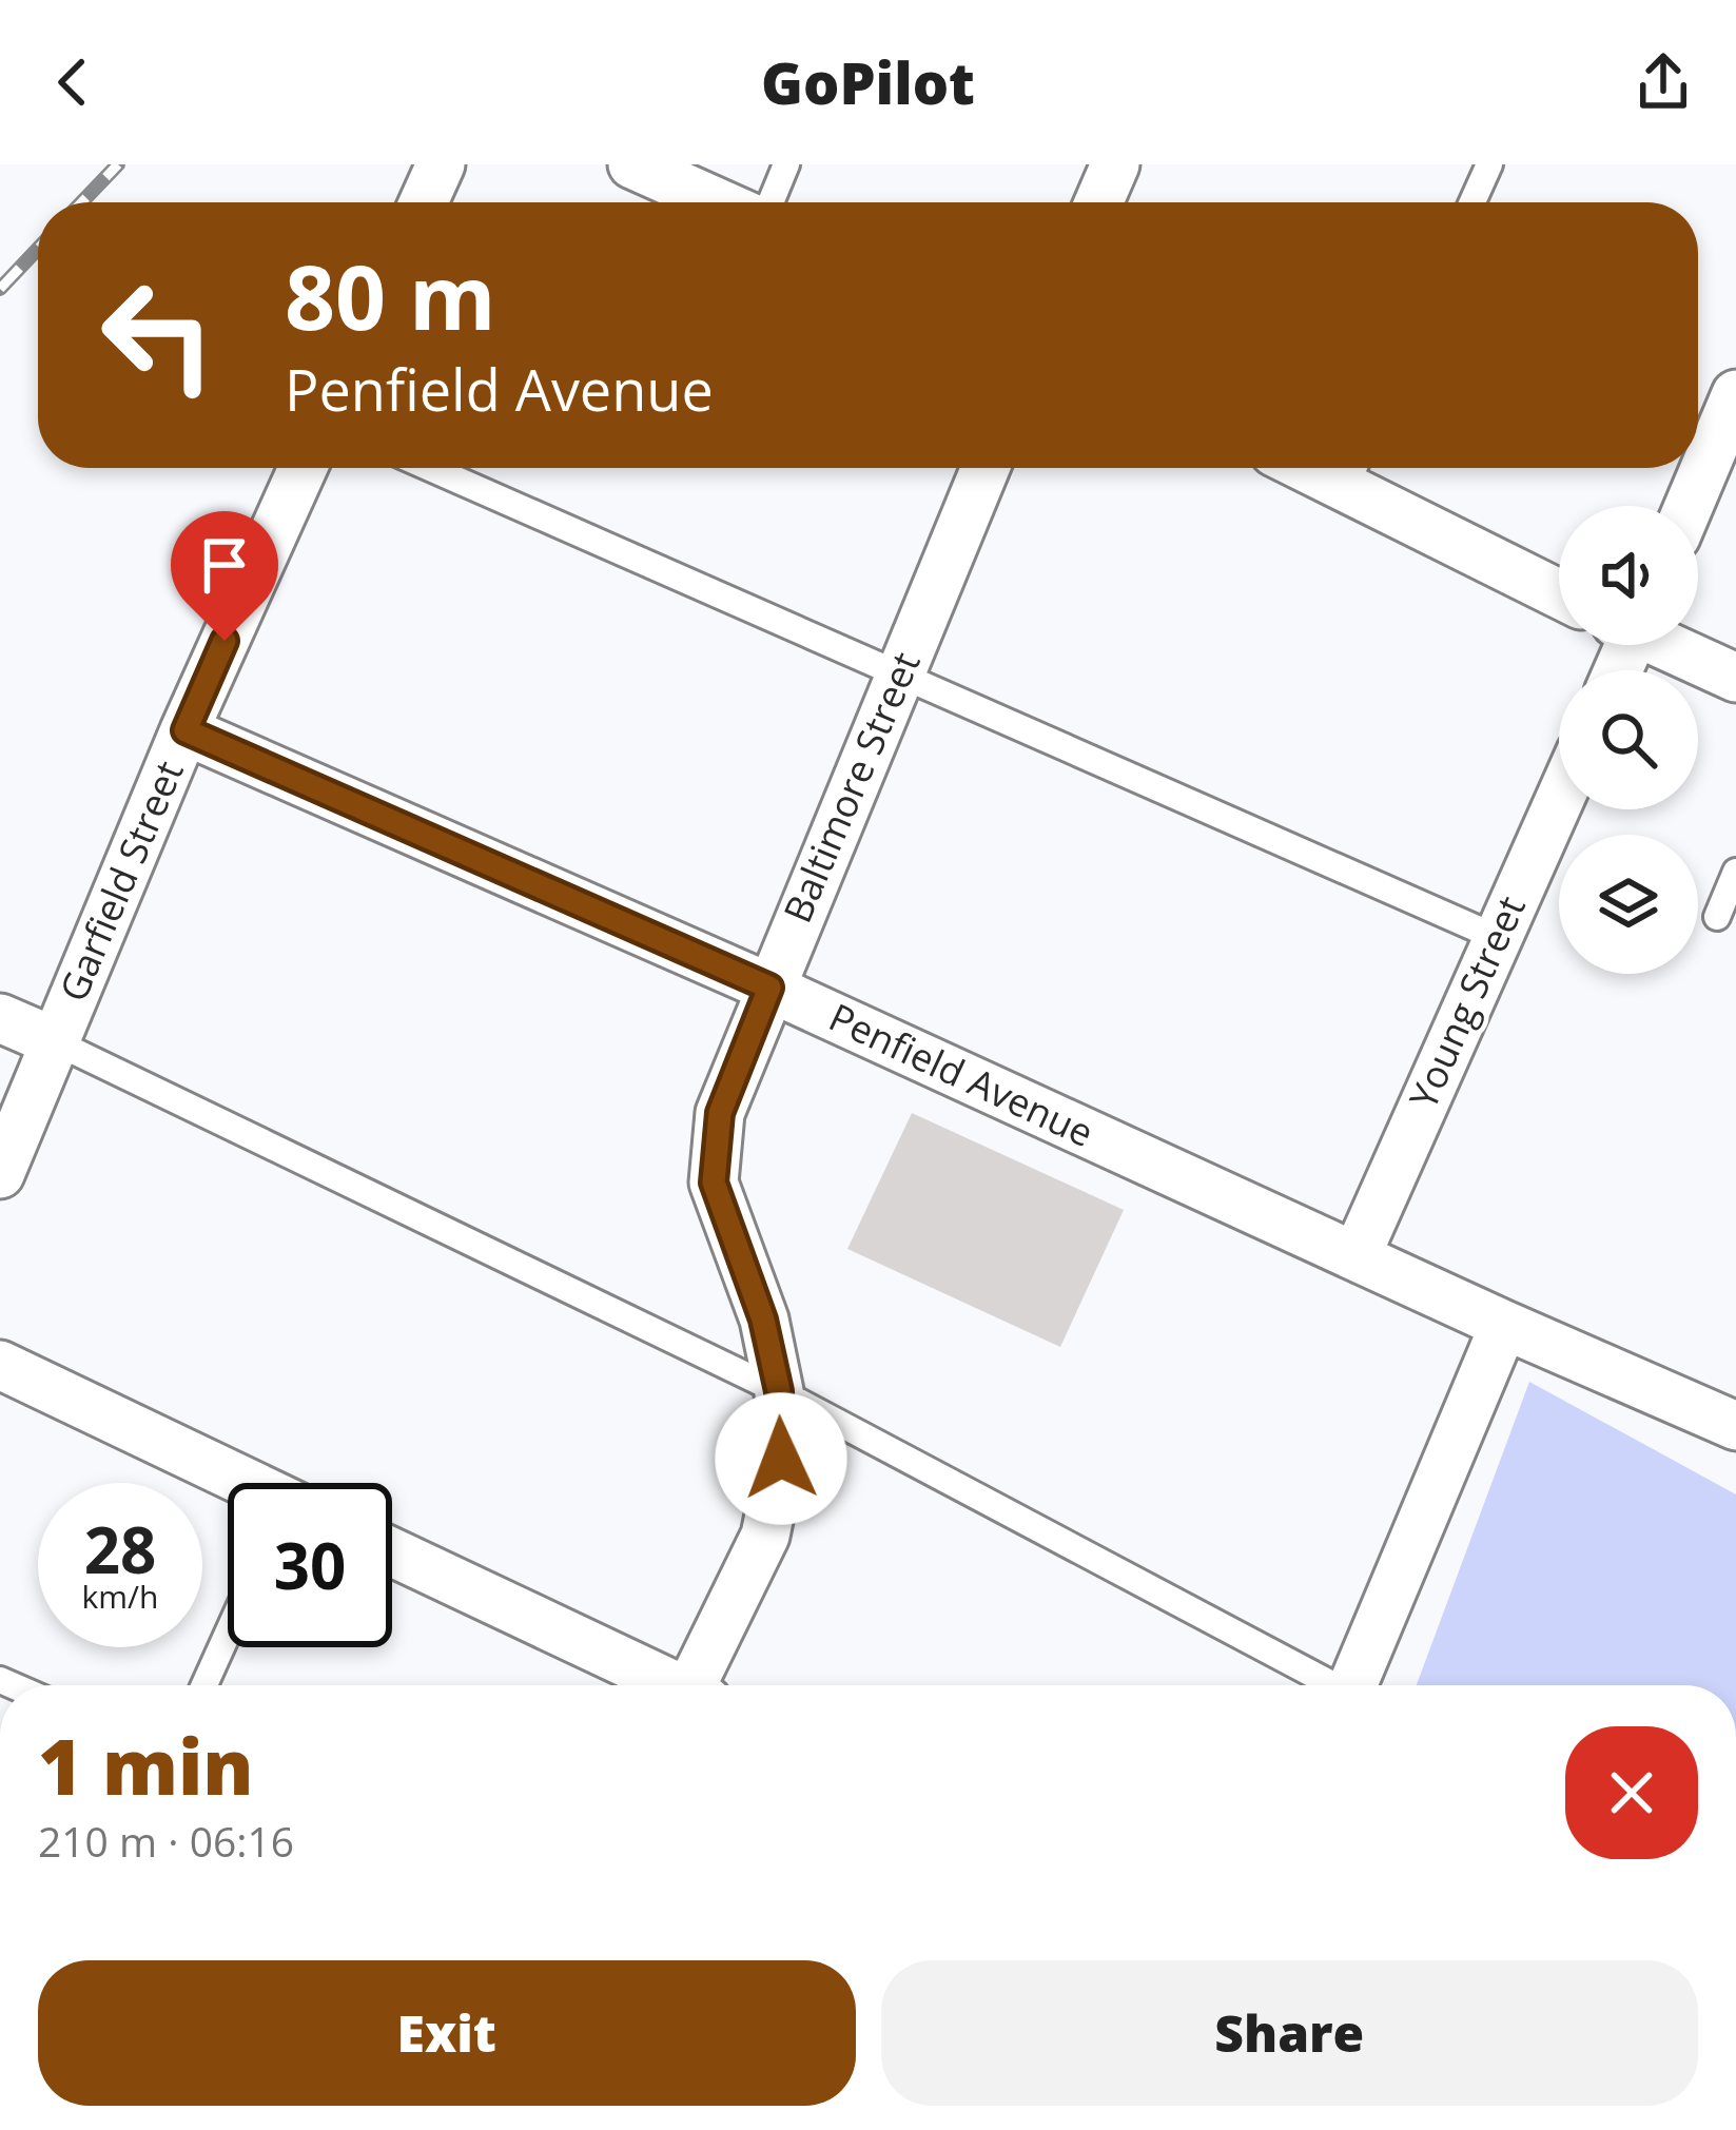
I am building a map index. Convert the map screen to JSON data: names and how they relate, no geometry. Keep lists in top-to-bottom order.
{
  "streets": {
    "street": [
      "Baltimore Street",
      "Garfield Street",
      "Young Street",
      "Penfield Avenue"
    ]
  },
  "crossings": [
    ["Baltimore Street", "Penfield Avenue"],
    ["Garfield Street", "Penfield Avenue"],
    ["Young Street", "Penfield Avenue"]
  ],
  "page": {
    "header": "GoPilot",
    "turn": ["80 m", "Penfield Avenue"],
    "speed": "28 km/h",
    "limit": "30",
    "heading": ["1 min", "210 m · 06:16"],
    "buttons": ["Exit", "Share"]
  }
}
